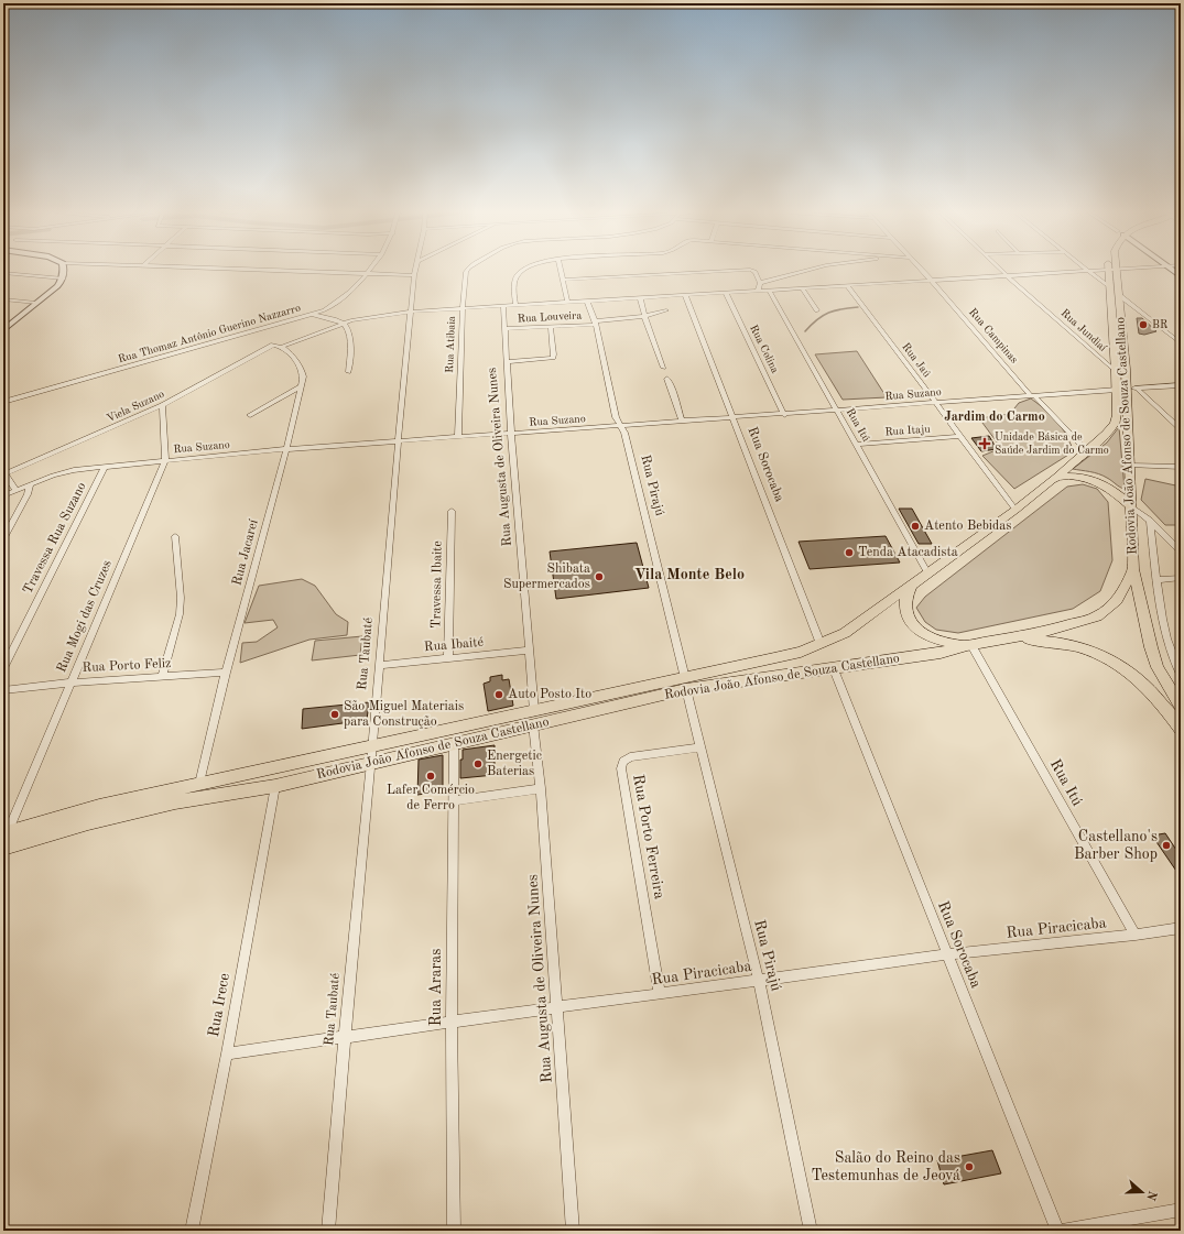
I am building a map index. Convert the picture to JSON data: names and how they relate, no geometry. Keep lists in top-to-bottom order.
{
  "streets": {
    "main road": ["Rodovia João Afonso de Souza Castellano"],
    "street": [
      "Rua Louveira",
      "Rua Jundiaí",
      "Rua Thomaz Antônio Guerino Nazzarro",
      "Rua Campinas",
      "Rua Atibaia",
      "Rua Colina",
      "Rua Jaú",
      "Rua Suzano",
      "Viela Suzano",
      "Rua Itú",
      "Rua Itaju",
      "Rua Augusta de Oliveira Nunes",
      "Rua Sorocaba",
      "Rua Pirajú",
      "Travessa Rua Suzano",
      "Rua Jacareí",
      "Travessa Ibaite",
      "Rua Mogi das Cruzes",
      "Rua Ibaité",
      "Rua Taubaté",
      "Rua Porto Feliz",
      "Rua Porto Ferreira",
      "Rua Piracicaba",
      "Rua Araras",
      "Rua Irece"
    ]
  },
  "crossings": [
    ["Rua Louveira", "Rua Augusta de Oliveira Nunes"],
    ["Rua Louveira", "Rua Pirajú"],
    ["Rua Jundiaí", "Rodovia João Afonso de Souza Castellano"],
    ["Rua Campinas", "Rua Suzano"],
    ["Rua Campinas", "Rodovia João Afonso de Souza Castellano"],
    ["Rua Atibaia", "Rua Suzano"],
    ["Rua Colina", "Rua Suzano"],
    ["Rua Jaú", "Rua Suzano"],
    ["Rua Jaú", "Rua Itaju"],
    ["Rua Jaú", "Rodovia João Afonso de Souza Castellano"],
    ["Rua Suzano", "Rua Itú"],
    ["Rua Suzano", "Rodovia João Afonso de Souza Castellano"],
    ["Rua Suzano", "Rua Augusta de Oliveira Nunes"],
    ["Rua Suzano", "Rua Sorocaba"],
    ["Rua Suzano", "Rua Pirajú"],
    ["Rua Suzano", "Travessa Rua Suzano"],
    ["Rua Suzano", "Rua Jacareí"],
    ["Rua Suzano", "Rua Mogi das Cruzes"],
    ["Rua Suzano", "Rua Taubaté"],
    ["Viela Suzano", "Rua Jacareí"],
    ["Viela Suzano", "Rua Mogi das Cruzes"],
    ["Rua Itú", "Rua Itaju"],
    ["Rua Itú", "Rodovia João Afonso de Souza Castellano"],
    ["Rua Itú", "Rua Piracicaba"],
    ["Rodovia João Afonso de Souza Castellano", "Rua Augusta de Oliveira Nunes"],
    ["Rodovia João Afonso de Souza Castellano", "Rua Sorocaba"],
    ["Rodovia João Afonso de Souza Castellano", "Rua Pirajú"],
    ["Rodovia João Afonso de Souza Castellano", "Rua Jacareí"],
    ["Rodovia João Afonso de Souza Castellano", "Rua Mogi das Cruzes"],
    ["Rodovia João Afonso de Souza Castellano", "Rua Taubaté"],
    ["Rodovia João Afonso de Souza Castellano", "Rua Araras"],
    ["Rodovia João Afonso de Souza Castellano", "Rua Irece"],
    ["Rua Augusta de Oliveira Nunes", "Rua Ibaité"],
    ["Rua Augusta de Oliveira Nunes", "Rua Piracicaba"],
    ["Rua Sorocaba", "Rua Piracicaba"],
    ["Rua Pirajú", "Rua Porto Ferreira"],
    ["Rua Pirajú", "Rua Piracicaba"],
    ["Rua Jacareí", "Rua Porto Feliz"],
    ["Travessa Ibaite", "Rua Ibaité"],
    ["Rua Mogi das Cruzes", "Rua Porto Feliz"],
    ["Rua Ibaité", "Rua Taubaté"],
    ["Rua Taubaté", "Rua Piracicaba"],
    ["Rua Porto Ferreira", "Rua Piracicaba"],
    ["Rua Piracicaba", "Rua Araras"],
    ["Rua Piracicaba", "Rua Irece"]
  ],
  "districts": ["Jardim do Carmo", "Vila Monte Belo"],
  "places": {
    "other": [
      "BR",
      "Atento Bebidas",
      "Tenda Atacadista",
      "Shibata Supermercados",
      "Auto Posto Ito",
      "São Miguel Materiais para Construção",
      "Energetic Baterias",
      "Lafer Comércio de Ferro",
      "Castellano's Barber Shop",
      "Salão do Reino das Testemunhas de Jeová"
    ],
    "health": ["Unidade Básica de Saúde Jardim do Carmo"]
  },
  "north": "right"
}
